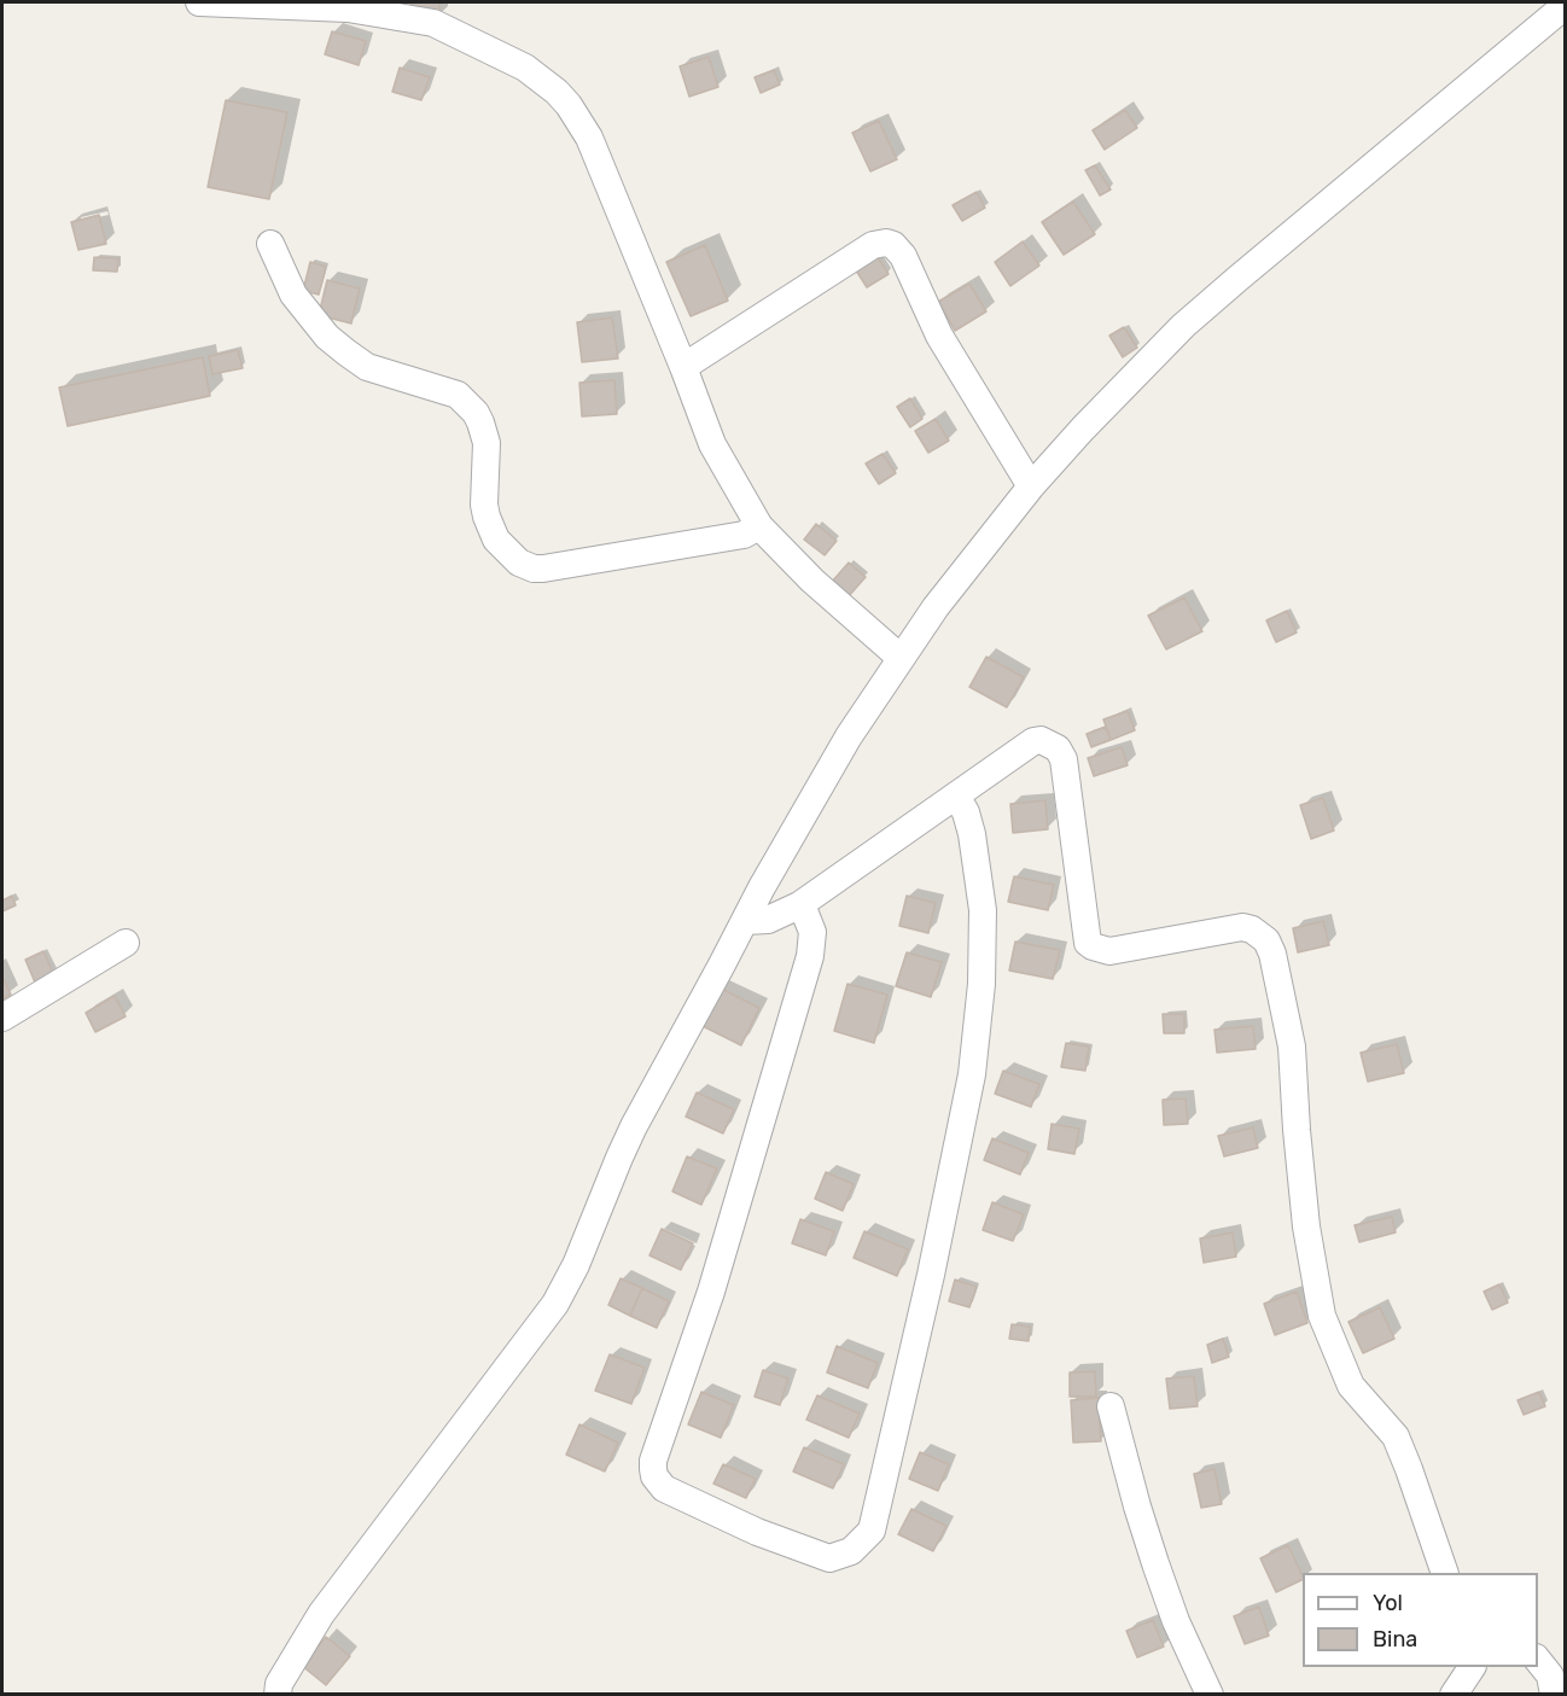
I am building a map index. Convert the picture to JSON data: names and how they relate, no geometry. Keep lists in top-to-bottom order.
{
  "legend": ["Yol", "Bina"]
}
